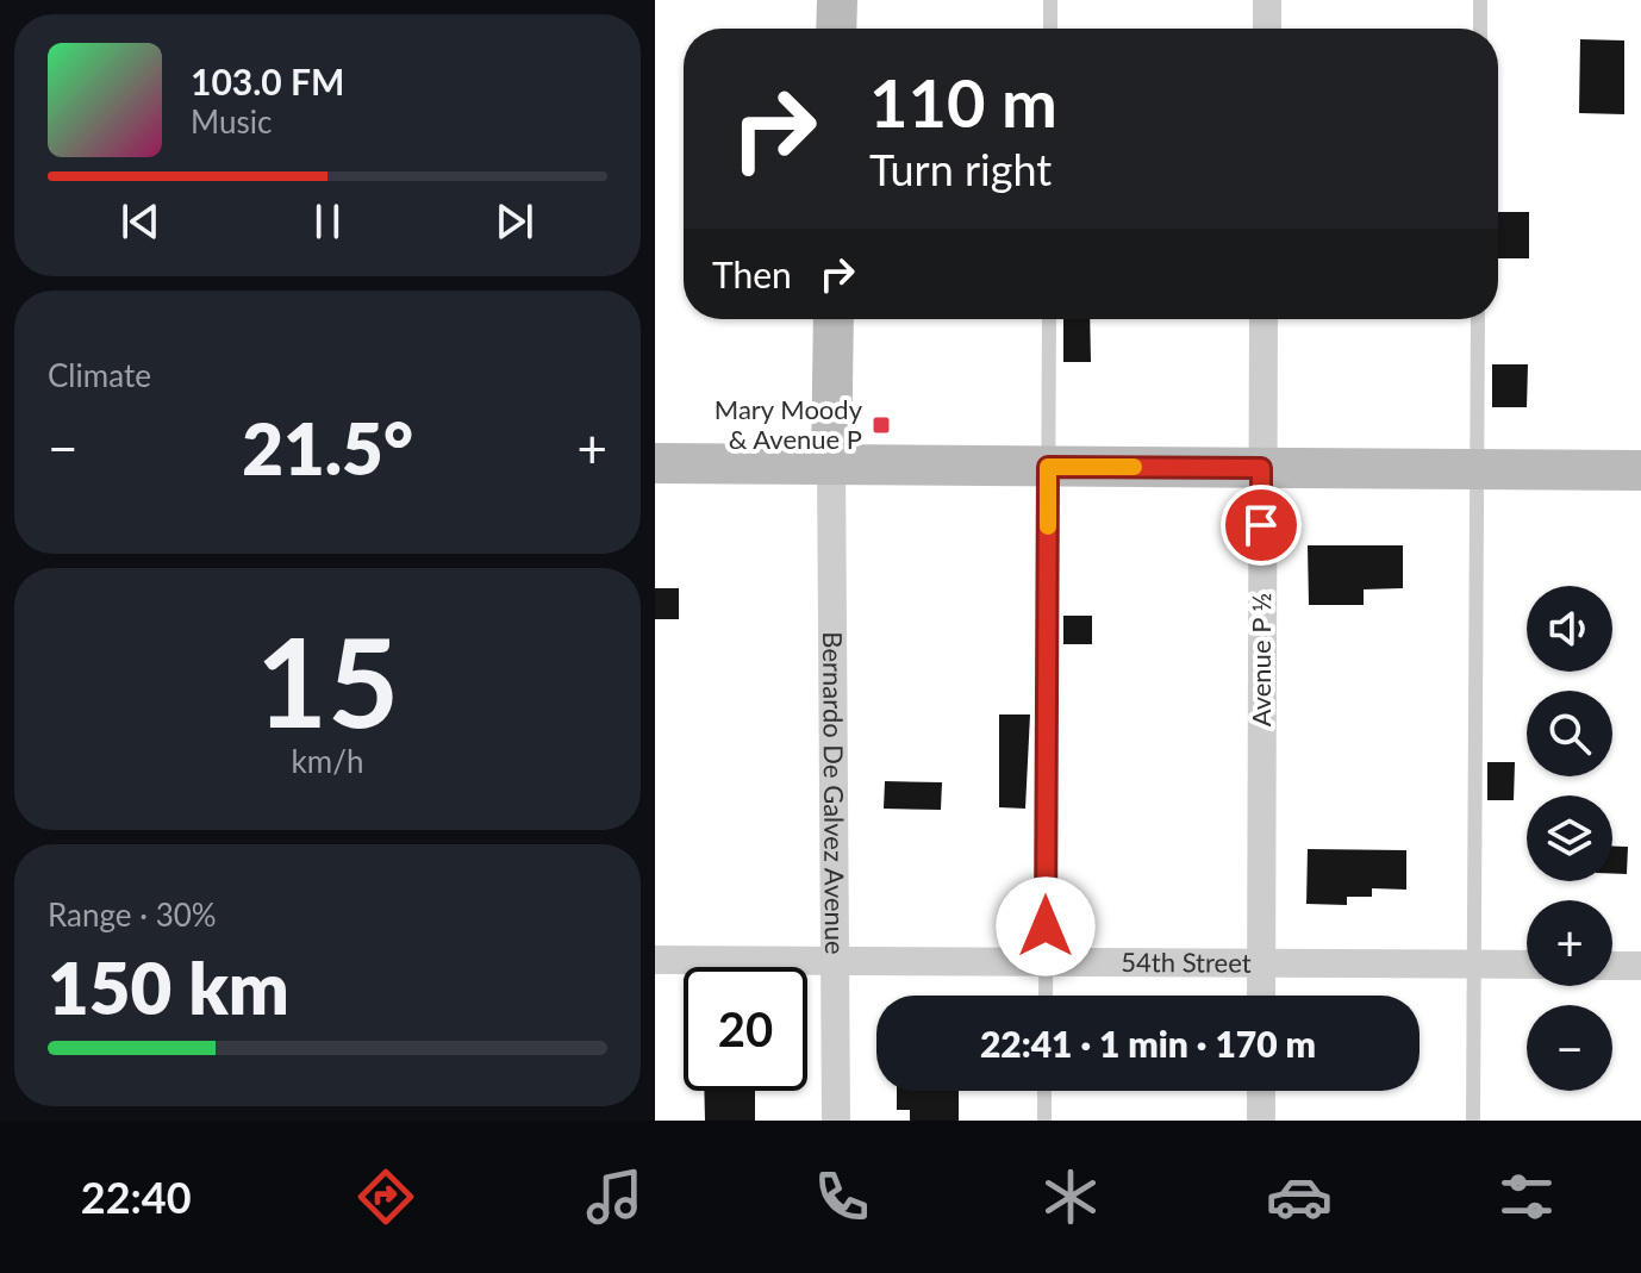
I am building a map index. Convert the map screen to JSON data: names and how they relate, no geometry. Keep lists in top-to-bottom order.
{
  "streets": {
    "street": ["Avenue P ½", "Bernardo De Galvez Avenue", "54th Street"]
  },
  "crossings": [
    ["Avenue P ½", "54th Street"],
    ["Bernardo De Galvez Avenue", "54th Street"]
  ],
  "places": {
    "transit": ["Mary Moody & Avenue P"]
  },
  "page": {
    "turn": ["110 m", "Turn right"],
    "song": ["103.0 FM", "Music"],
    "then": "Then",
    "tile": [
      "Climate",
      ["15", "km/h"],
      ["Range · 30%", "150 km"]
    ],
    "heat": ["−", "21.5°", "+"],
    "map_buttons": ["+", "−"],
    "limit": "20",
    "trip": "22:41 · 1 min · 170 m",
    "tabs": "22:40"
  }
}
